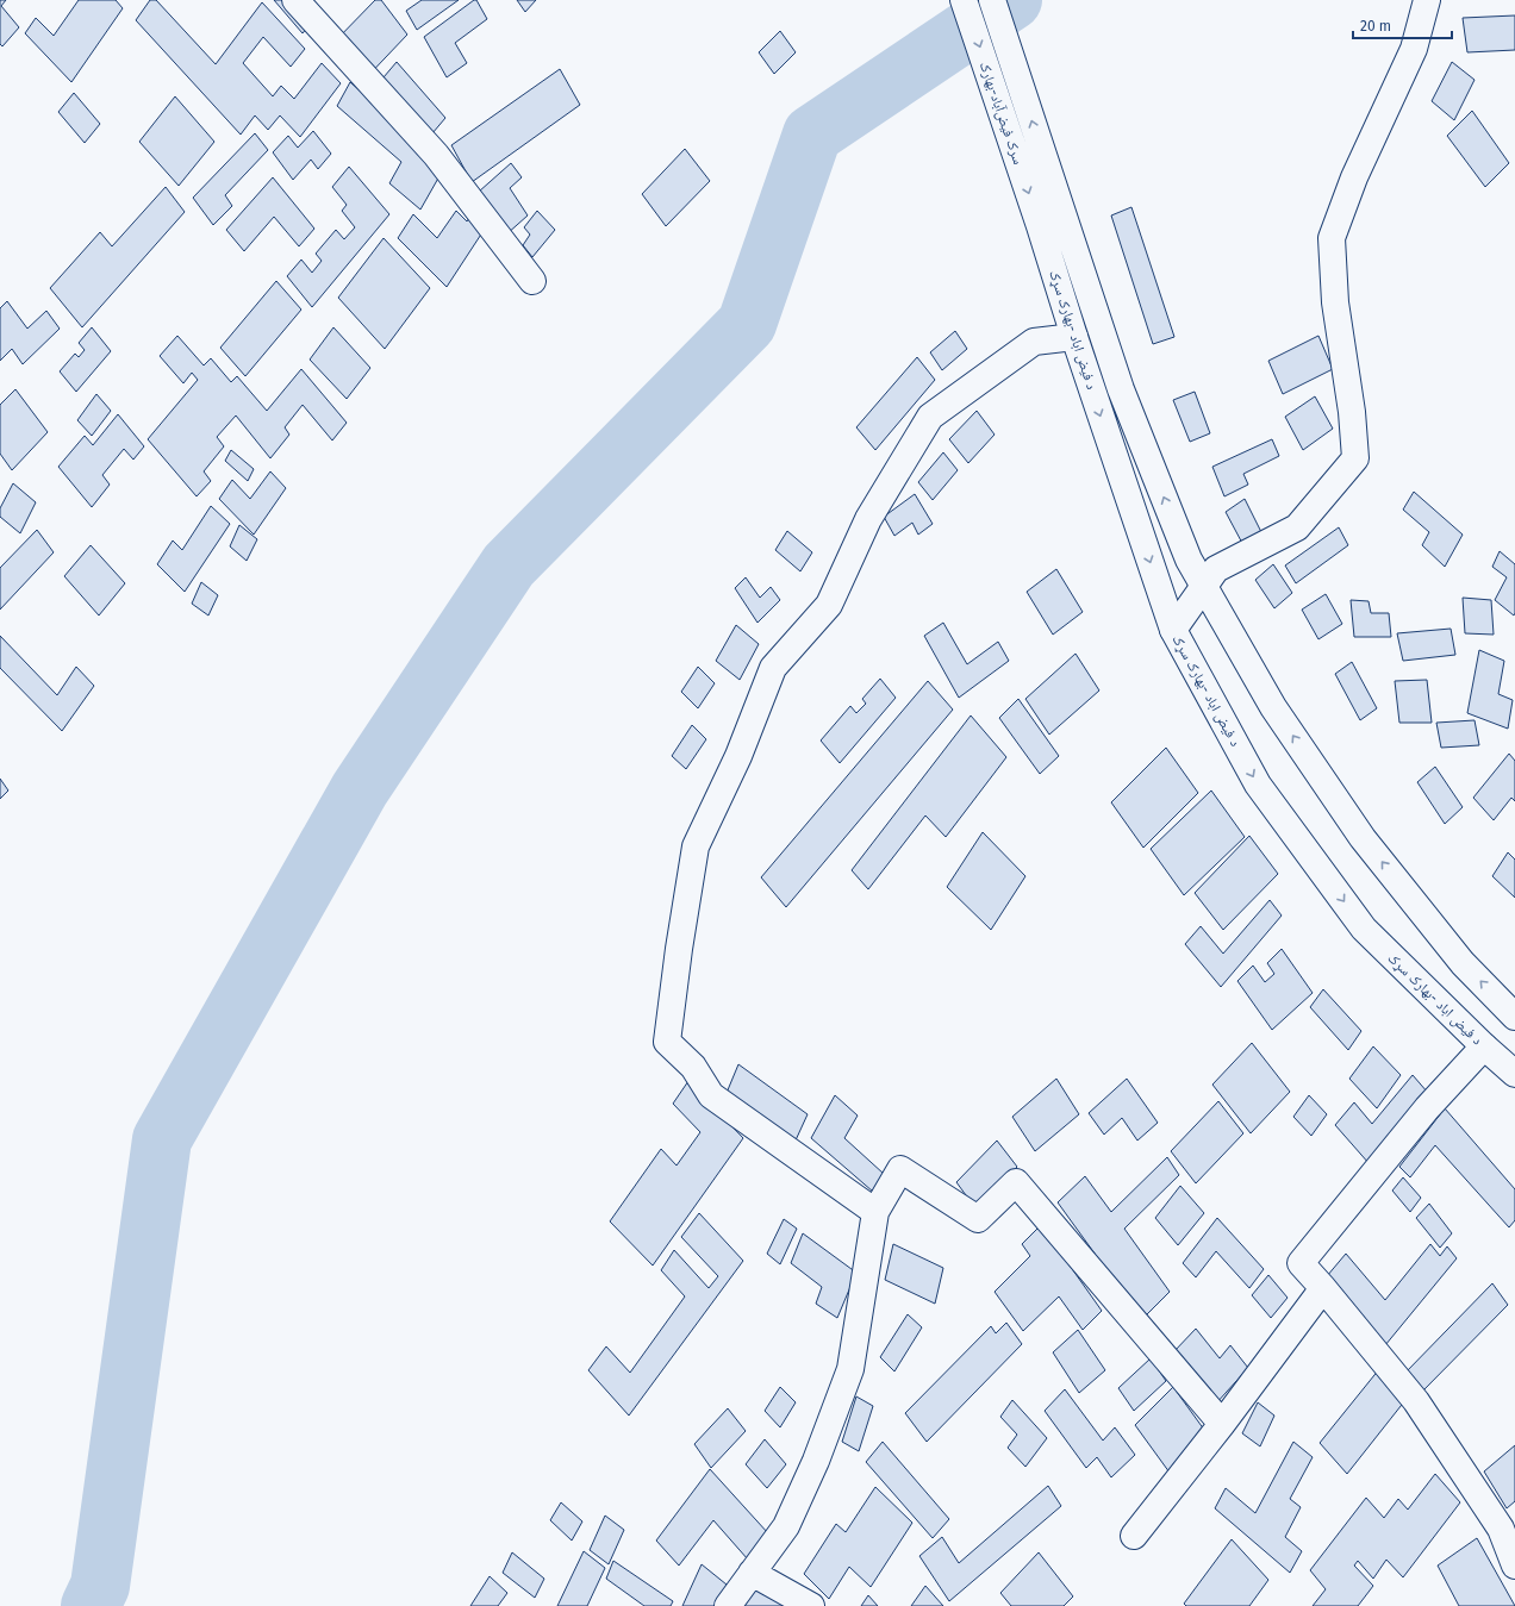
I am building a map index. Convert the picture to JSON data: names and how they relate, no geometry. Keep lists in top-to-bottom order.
{
  "streets": {
    "street": ["سرک فیض‌آباد-بهارک", "د فیض اباد -بهارک سړک"]
  },
  "crossings": [
    ["سرک فیض‌آباد-بهارک", "د فیض اباد -بهارک سړک"]
  ],
  "scale_bar": "20 m"
}
